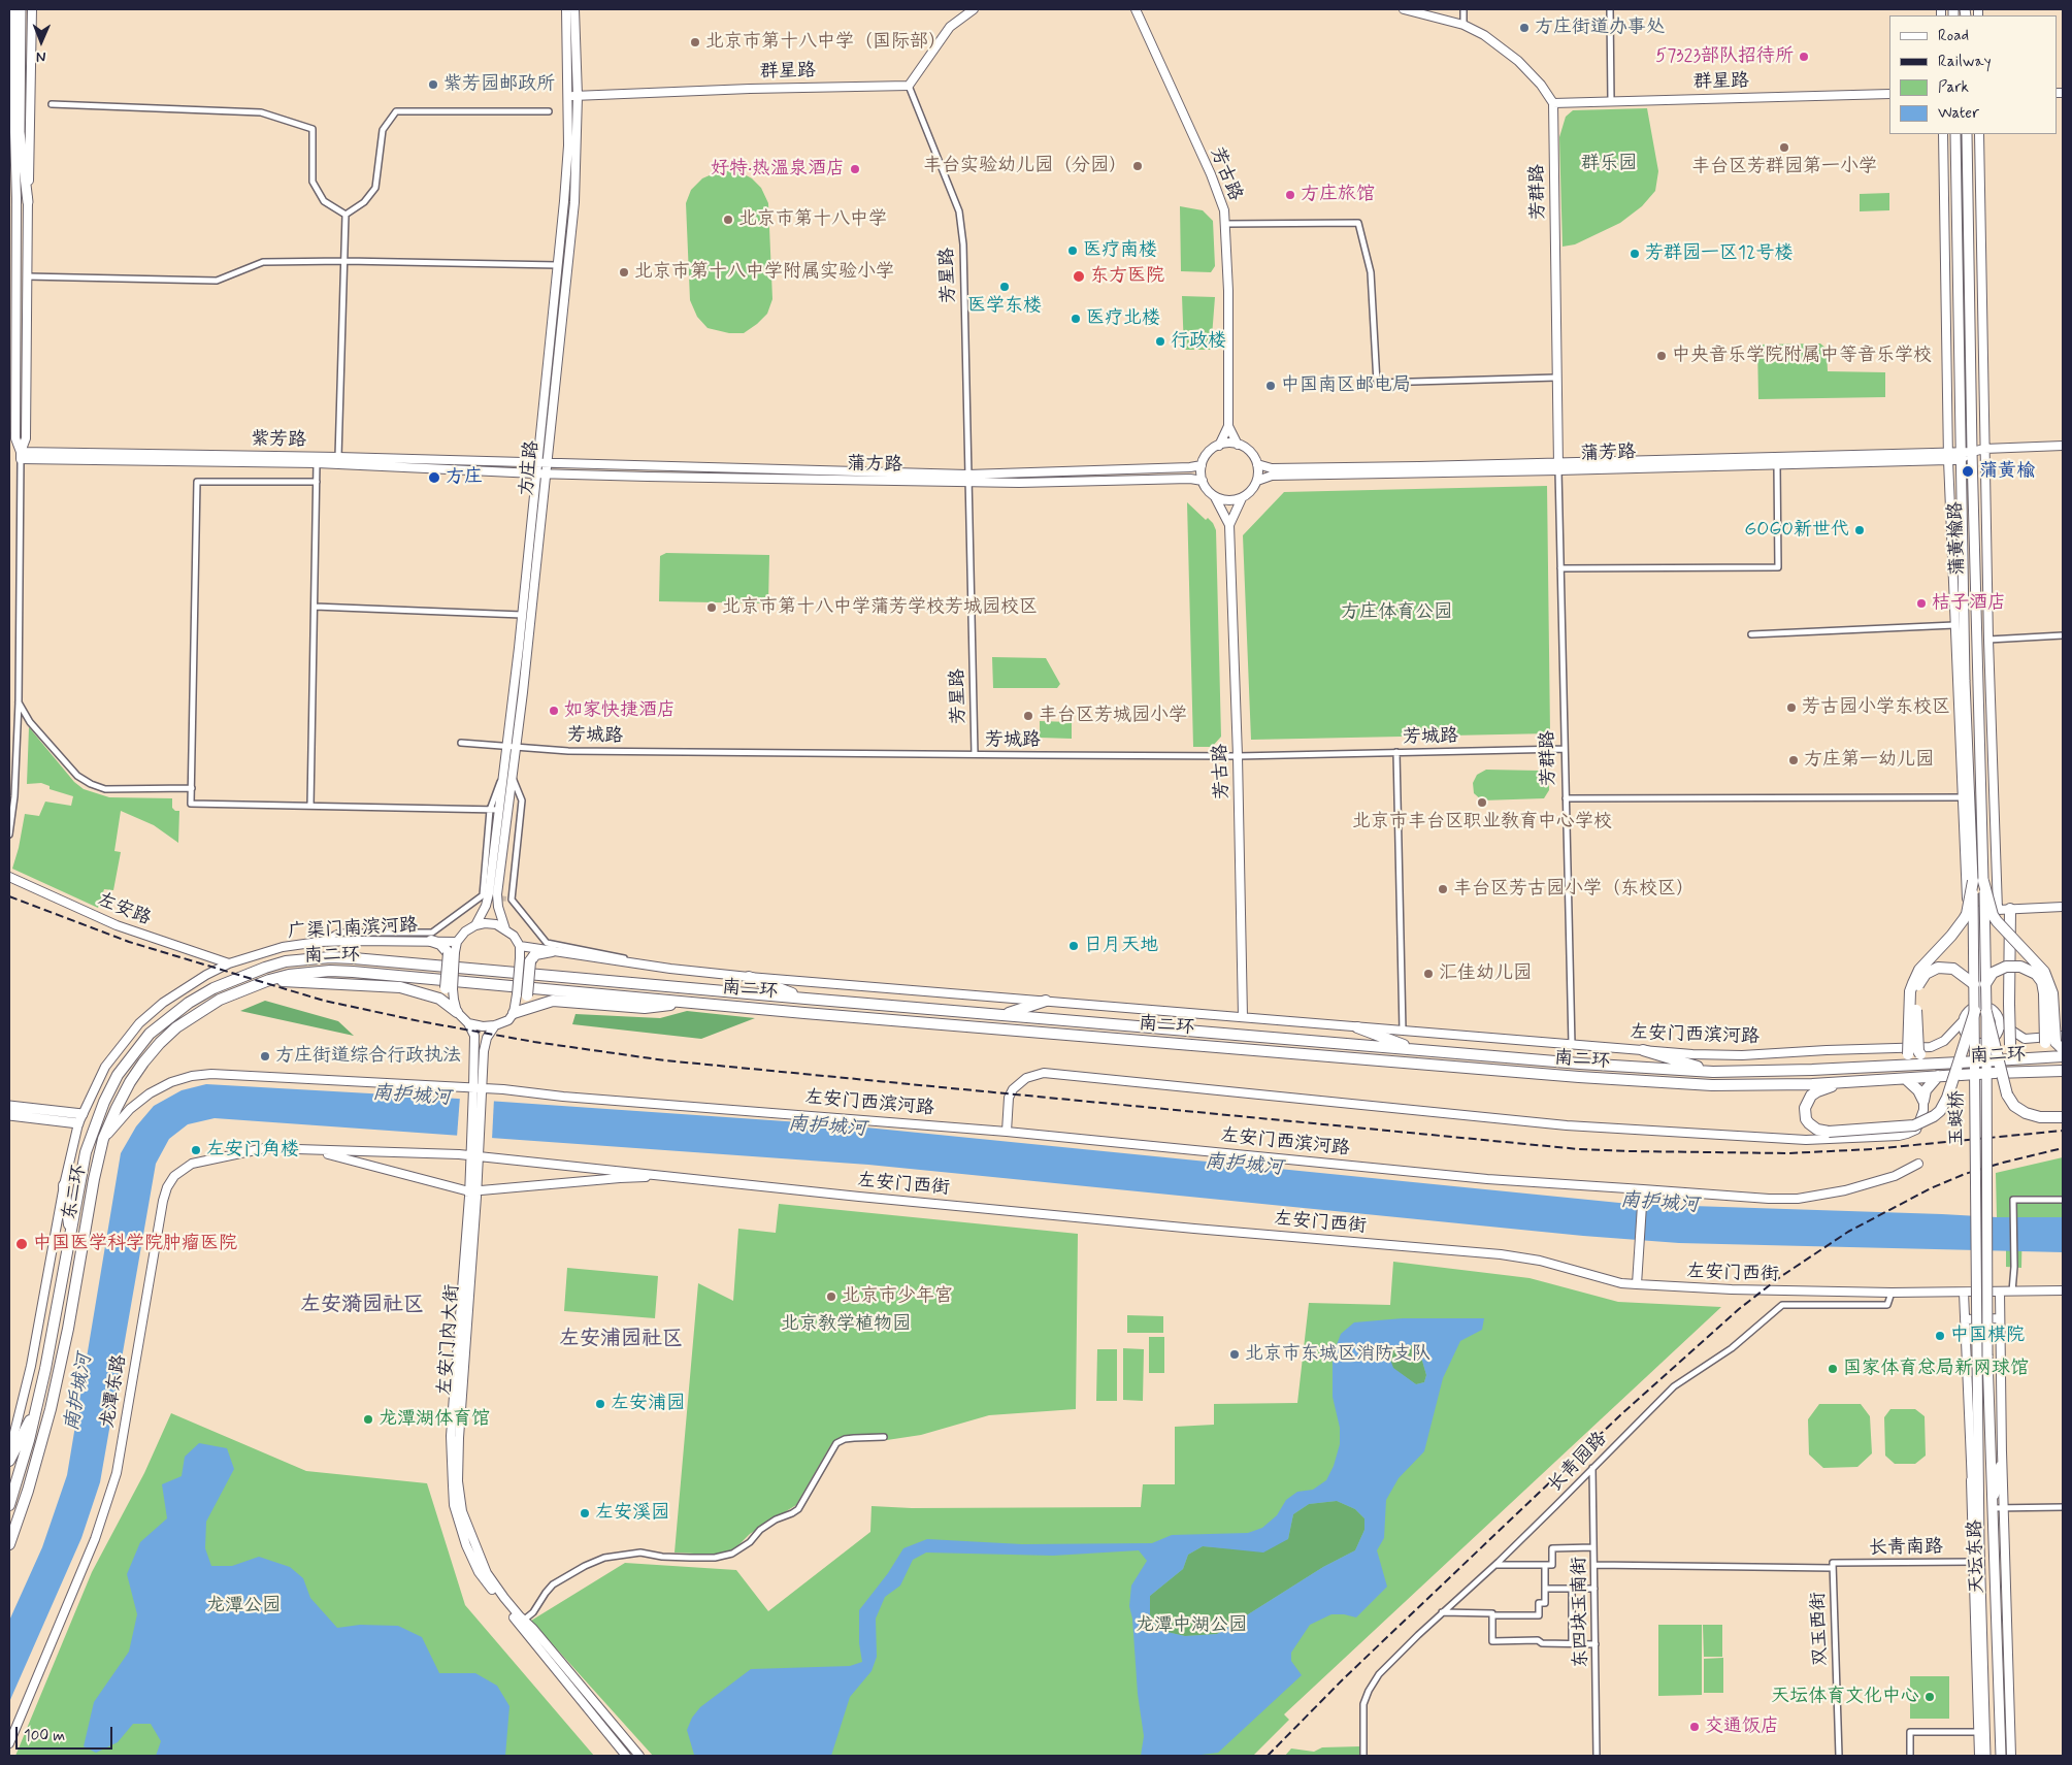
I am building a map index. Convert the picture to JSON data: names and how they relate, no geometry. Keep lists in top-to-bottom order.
{
  "streets": {
    "highway": ["南二环", "东二环"],
    "main road": ["蒲黄榆路", "玉蜓桥", "天坛东路"],
    "street": [
      "群星路",
      "芳古路",
      "芳群路",
      "芳星路",
      "紫芳路",
      "蒲芳路",
      "蒲方路",
      "方庄路",
      "芳城路",
      "左安路",
      "广渠门南滨河路",
      "左安门西滨河路",
      "左安门西街",
      "左安门内大街",
      "龙潭东路",
      "长青园路",
      "长青南路",
      "东四块玉南街",
      "双玉西街"
    ]
  },
  "crossings": [
    ["群星路", "芳群路"],
    ["群星路", "芳星路"],
    ["群星路", "方庄路"],
    ["芳古路", "芳城路"],
    ["芳古路", "左安门西滨河路"],
    ["芳群路", "蒲芳路"],
    ["芳群路", "芳城路"],
    ["芳群路", "左安门西滨河路"],
    ["芳星路", "蒲方路"],
    ["芳星路", "芳城路"],
    ["紫芳路", "蒲方路"],
    ["紫芳路", "方庄路"],
    ["蒲芳路", "蒲方路"],
    ["蒲芳路", "蒲黄榆路"],
    ["蒲方路", "方庄路"],
    ["方庄路", "芳城路"],
    ["方庄路", "广渠门南滨河路"],
    ["方庄路", "左安门西滨河路"],
    ["蒲黄榆路", "玉蜓桥"],
    ["左安路", "广渠门南滨河路"],
    ["广渠门南滨河路", "左安门西滨河路"],
    ["南二环", "东二环"],
    ["左安门西滨河路", "玉蜓桥"],
    ["左安门西滨河路", "东二环"],
    ["左安门西滨河路", "左安门内大街"],
    ["玉蜓桥", "天坛东路"],
    ["左安门西街", "左安门内大街"],
    ["左安门西街", "龙潭东路"],
    ["左安门西街", "长青园路"],
    ["左安门内大街", "龙潭东路"],
    ["长青园路", "东四块玉南街"],
    ["长青南路", "天坛东路"],
    ["长青南路", "东四块玉南街"],
    ["长青南路", "双玉西街"]
  ],
  "districts": ["左安漪园社区", "左安浦园社区"],
  "water": ["南护城河"],
  "parks": [
    "群乐园",
    "方庄体育公园",
    "北京教学植物园",
    "龙潭公园",
    "龙潭中湖公园"
  ],
  "places": [
    "方庄街道办事处",
    "北京市第十八中学（国际部）",
    "57323部队招待所",
    "紫芳园邮政所",
    "丰台区芳群园第一小学",
    "丰台实验幼儿园（分园）",
    "好特·热温泉酒店",
    "方庄旅馆",
    "北京市第十八中学",
    "医疗南楼",
    "芳群园一区12号楼",
    "北京市第十八中学附属实验小学",
    "东方医院",
    "医学东楼",
    "医疗北楼",
    "行政楼",
    "中央音乐学院附属中等音乐学校",
    "中国南区邮电局",
    "蒲黄榆",
    "方庄",
    "GOGO新世代",
    "桔子酒店",
    "北京市第十八中学蒲芳学校芳城园校区",
    "芳古园小学东校区",
    "如家快捷酒店",
    "丰台区芳城园小学",
    "方庄第一幼儿园",
    "北京市丰台区职业教育中心学校",
    "丰台区芳古园小学（东校区）",
    "日月天地",
    "汇佳幼儿园",
    "方庄街道综合行政执法",
    "左安门角楼",
    "中国医学科学院肿瘤医院",
    "北京市少年宫",
    "中国棋院",
    "北京市东城区消防支队",
    "国家体育总局新网球馆",
    "左安浦园",
    "龙潭湖体育馆",
    "左安溪园",
    "天坛体育文化中心",
    "交通饭店"
  ],
  "legend": [
    "Road",
    "Railway",
    "Park",
    "Water"
  ],
  "scale_bar": "100 m",
  "north": "bottom"
}
